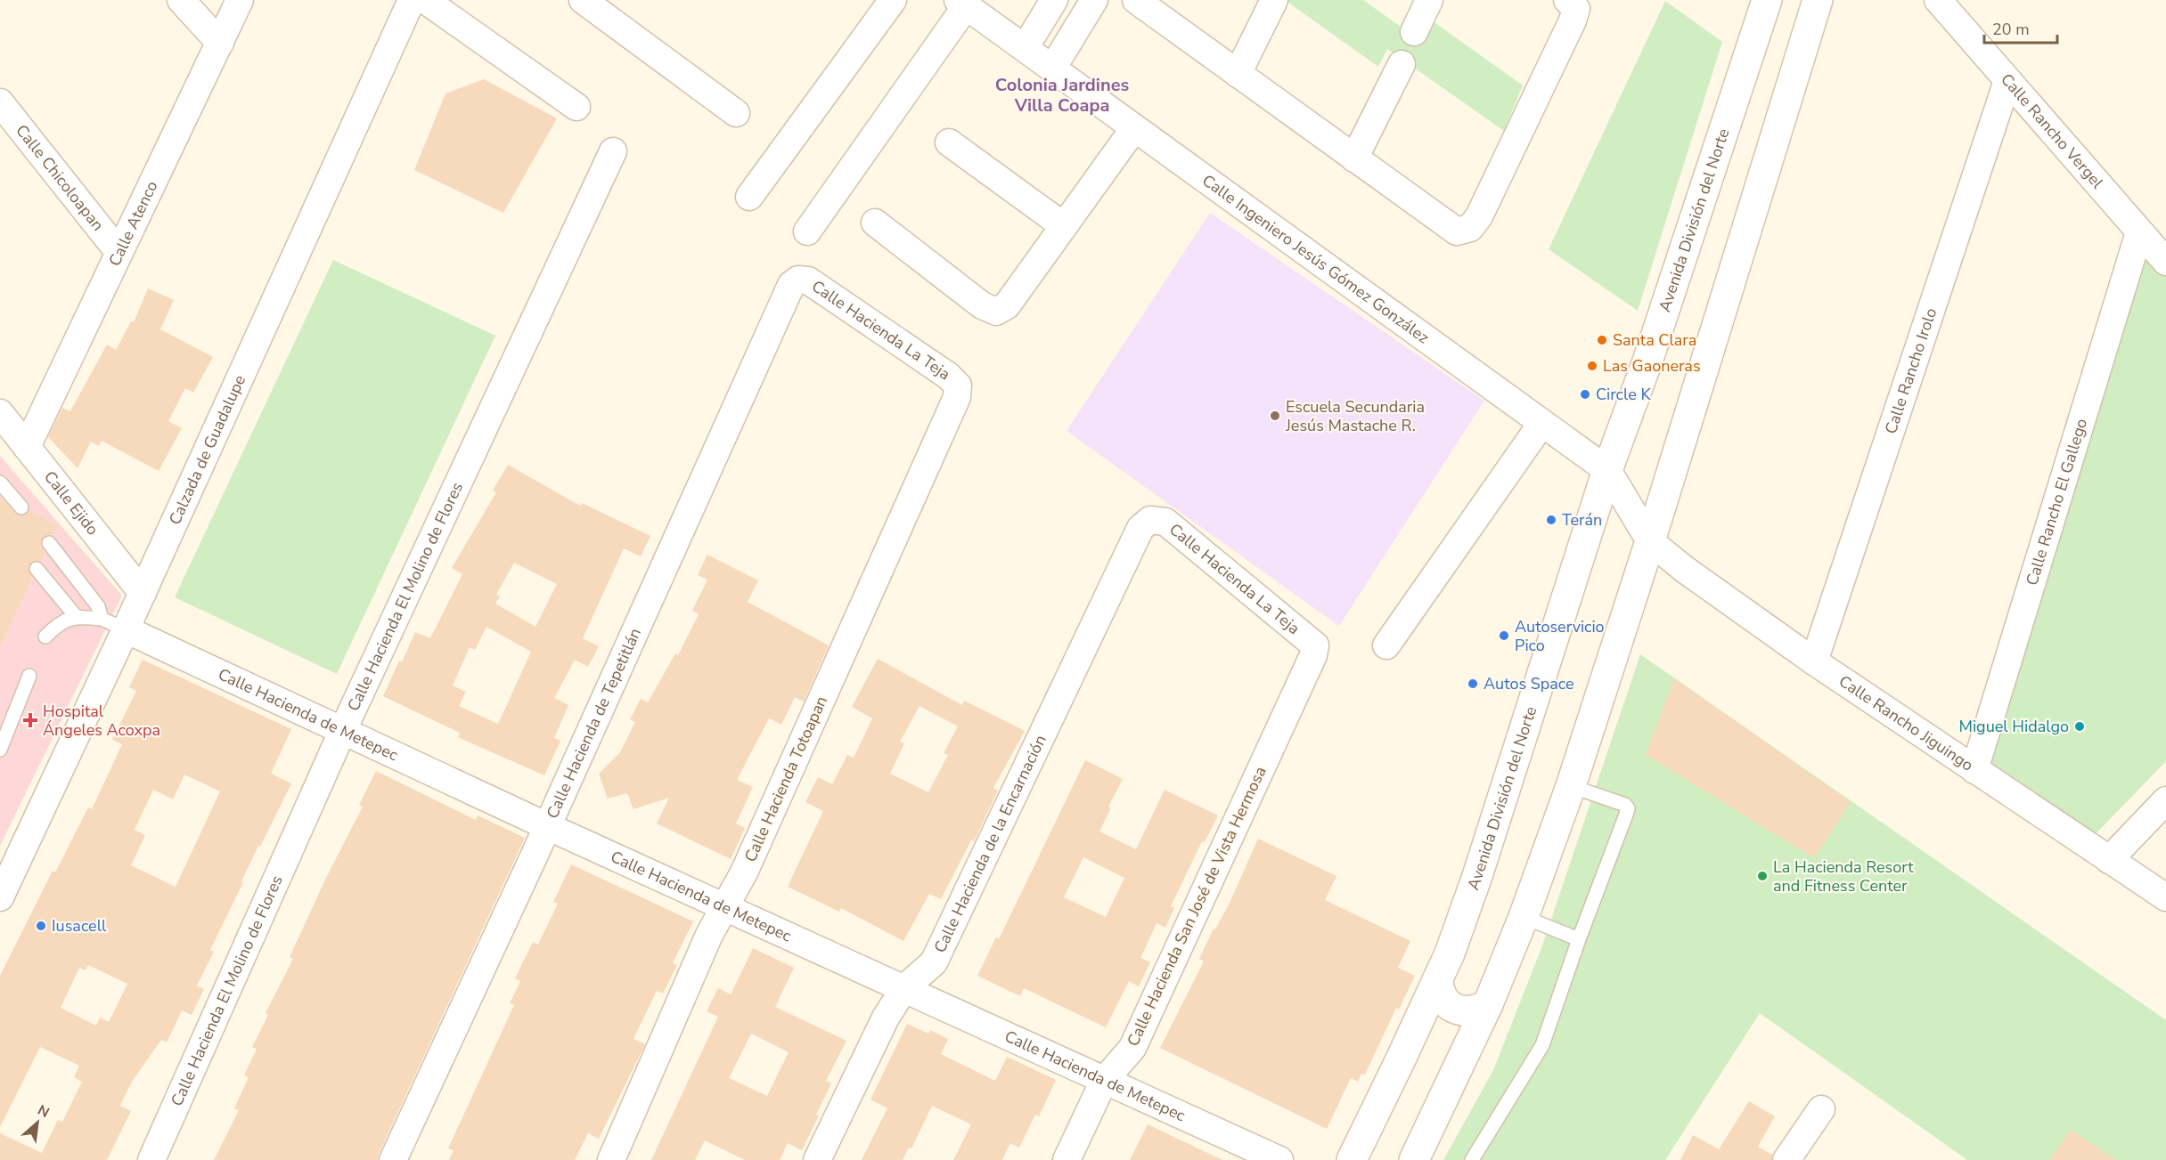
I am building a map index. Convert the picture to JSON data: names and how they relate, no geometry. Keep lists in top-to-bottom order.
{
  "streets": {
    "main road": ["Avenida División del Norte"],
    "street": [
      "Calle Rancho Vergel",
      "Calle Chicoloapan",
      "Calle Atenco",
      "Calle Ingeniero Jesús Gómez González",
      "Calle Hacienda La Teja",
      "Calle Rancho Irolo",
      "Calzada de Guadalupe",
      "Calle Rancho El Gallego",
      "Calle Ejido",
      "Calle Hacienda El Molino de Flores",
      "Calle Hacienda de Metepec",
      "Calle Hacienda de Tepetitlán",
      "Calle Rancho Jiguingo",
      "Calle Hacienda Totoapan",
      "Calle Hacienda de la Encarnación",
      "Calle Hacienda San José de Vista Hermosa"
    ]
  },
  "crossings": [
    ["Calle Rancho Vergel", "Calle Rancho Irolo"],
    ["Calle Rancho Vergel", "Calle Rancho El Gallego"],
    ["Calle Chicoloapan", "Calle Atenco"],
    ["Avenida División del Norte", "Calle Ingeniero Jesús Gómez González"],
    ["Calle Atenco", "Calle Ejido"],
    ["Calle Ingeniero Jesús Gómez González", "Calle Rancho Jiguingo"],
    ["Calle Hacienda La Teja", "Calle Hacienda de Tepetitlán"],
    ["Calle Hacienda La Teja", "Calle Hacienda Totoapan"],
    ["Calle Hacienda La Teja", "Calle Hacienda de la Encarnación"],
    ["Calle Hacienda La Teja", "Calle Hacienda San José de Vista Hermosa"],
    ["Calle Rancho Irolo", "Calle Rancho Jiguingo"],
    ["Calzada de Guadalupe", "Calle Ejido"],
    ["Calzada de Guadalupe", "Calle Hacienda de Metepec"],
    ["Calle Rancho El Gallego", "Calle Rancho Jiguingo"],
    ["Calle Hacienda El Molino de Flores", "Calle Hacienda de Metepec"],
    ["Calle Hacienda de Metepec", "Calle Hacienda de Tepetitlán"],
    ["Calle Hacienda de Metepec", "Calle Hacienda Totoapan"],
    ["Calle Hacienda de Metepec", "Calle Hacienda de la Encarnación"],
    ["Calle Hacienda de Metepec", "Calle Hacienda San José de Vista Hermosa"]
  ],
  "districts": ["Colonia Jardines Villa Coapa"],
  "places": {
    "other": [
      "Santa Clara",
      "Las Gaoneras",
      "Circle K",
      "Escuela Secundaria Jesús Mastache R.",
      "Terán",
      "Autoservicio Pico",
      "Autos Space",
      "Miguel Hidalgo",
      "La Hacienda Resort and Fitness Center",
      "Iusacell"
    ],
    "health": ["Hospital Ángeles Acoxpa"]
  },
  "scale_bar": "20 m",
  "north": "top right"
}
